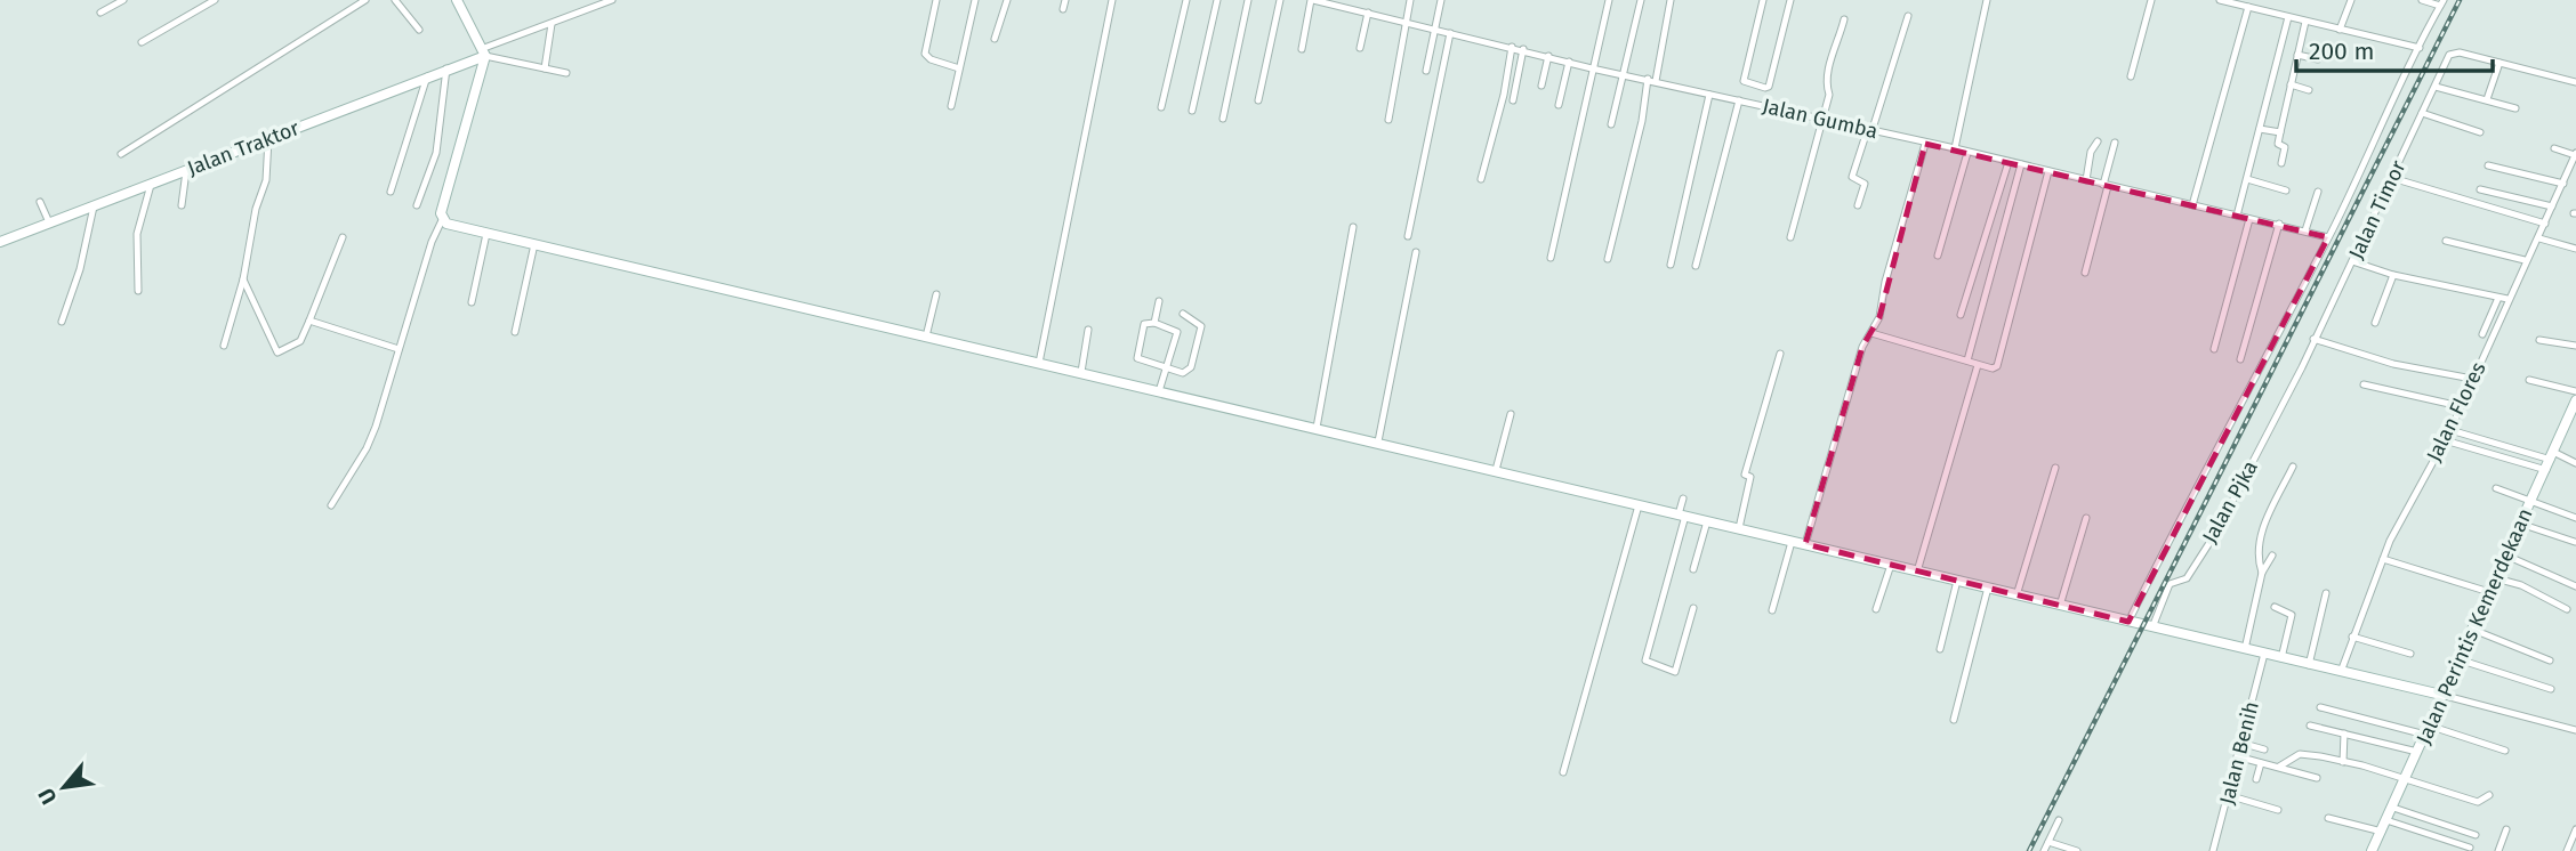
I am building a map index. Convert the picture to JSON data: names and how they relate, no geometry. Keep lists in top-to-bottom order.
{
  "streets": {
    "street": [
      "Jalan Gumba",
      "Jalan Traktor",
      "Jalan Timor",
      "Jalan Flores",
      "Jalan Pjka",
      "Jalan Perintis Kemerdekaan",
      "Jalan Benih"
    ]
  },
  "crossings": [
    ["Jalan Timor", "Jalan Pjka"]
  ],
  "scale_bar": "200 m",
  "north": "bottom left"
}
